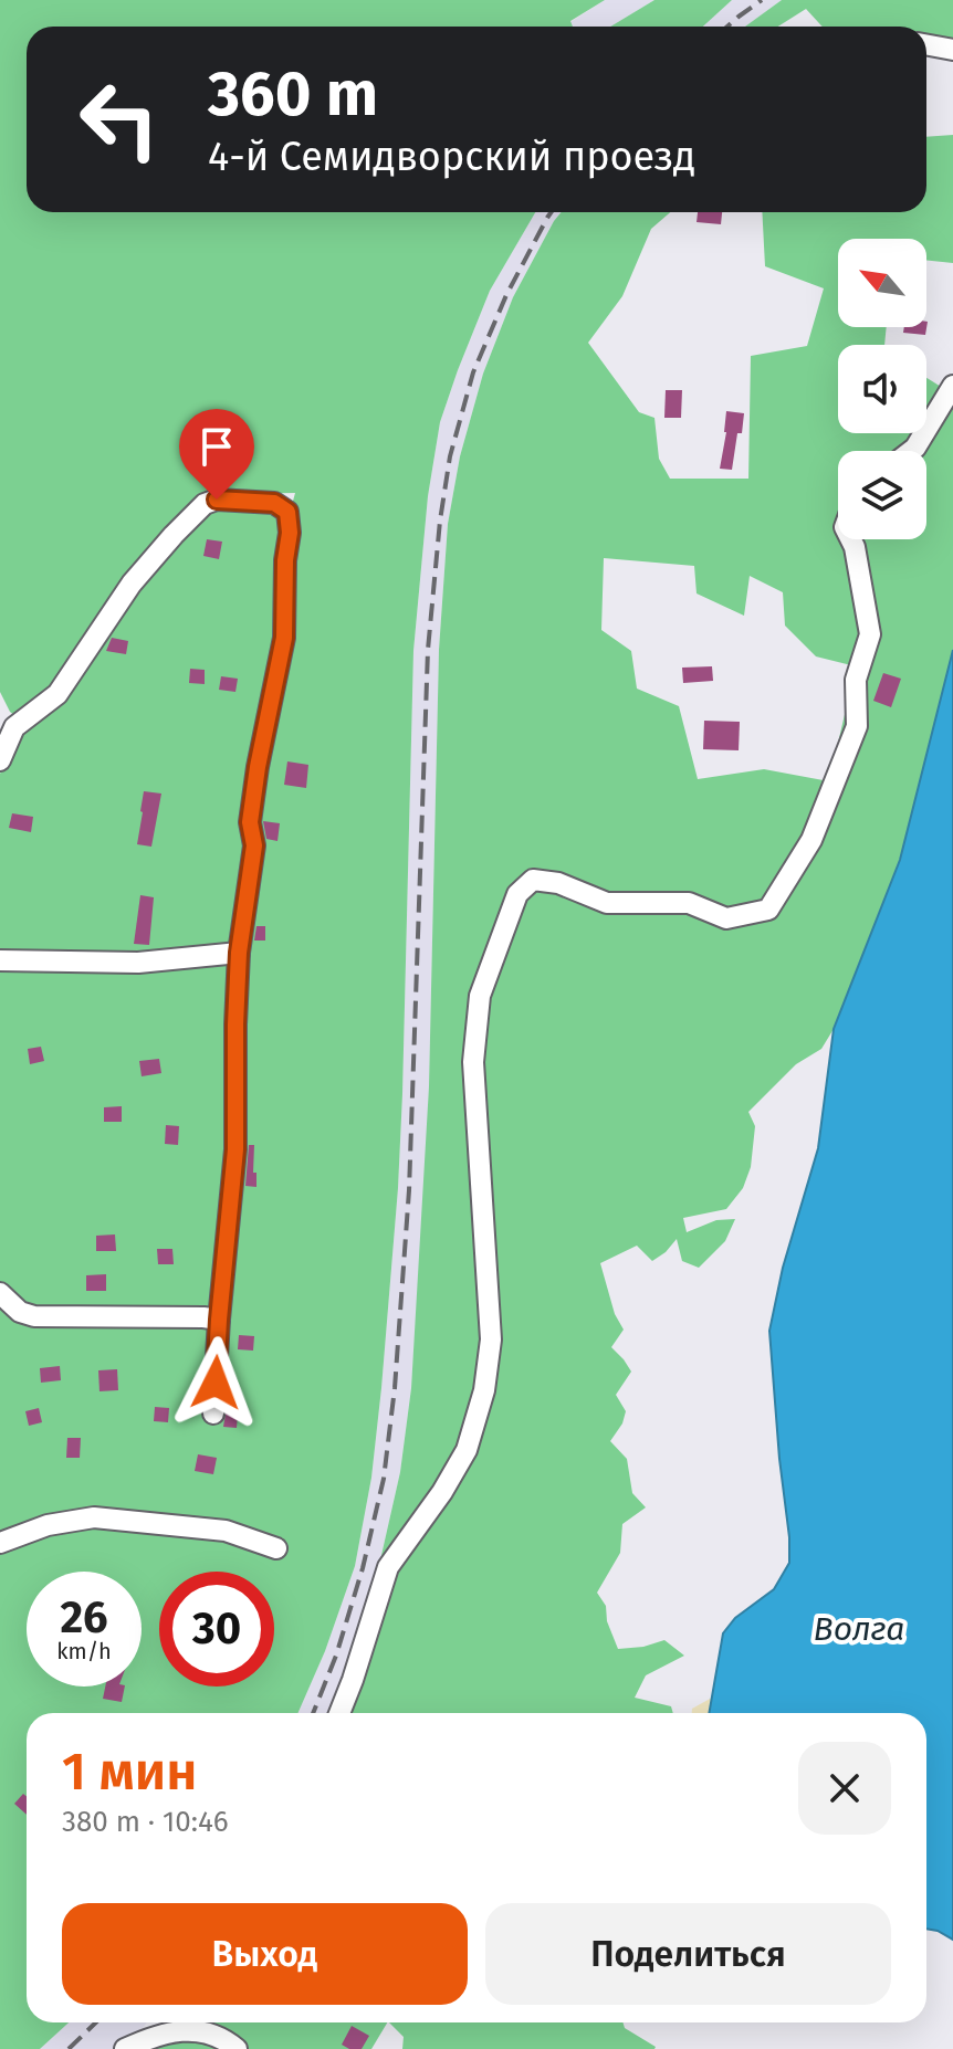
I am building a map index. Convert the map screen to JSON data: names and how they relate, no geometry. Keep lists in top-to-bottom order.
{
  "water": ["Волга"],
  "north": "top left",
  "page": {
    "turn": ["360 m", "4-й Семидворский проезд"],
    "speed": "26 km/h",
    "limit": "30",
    "heading": ["1 мин", "380 m · 10:46"],
    "buttons": ["Выход", "Поделиться"]
  }
}
